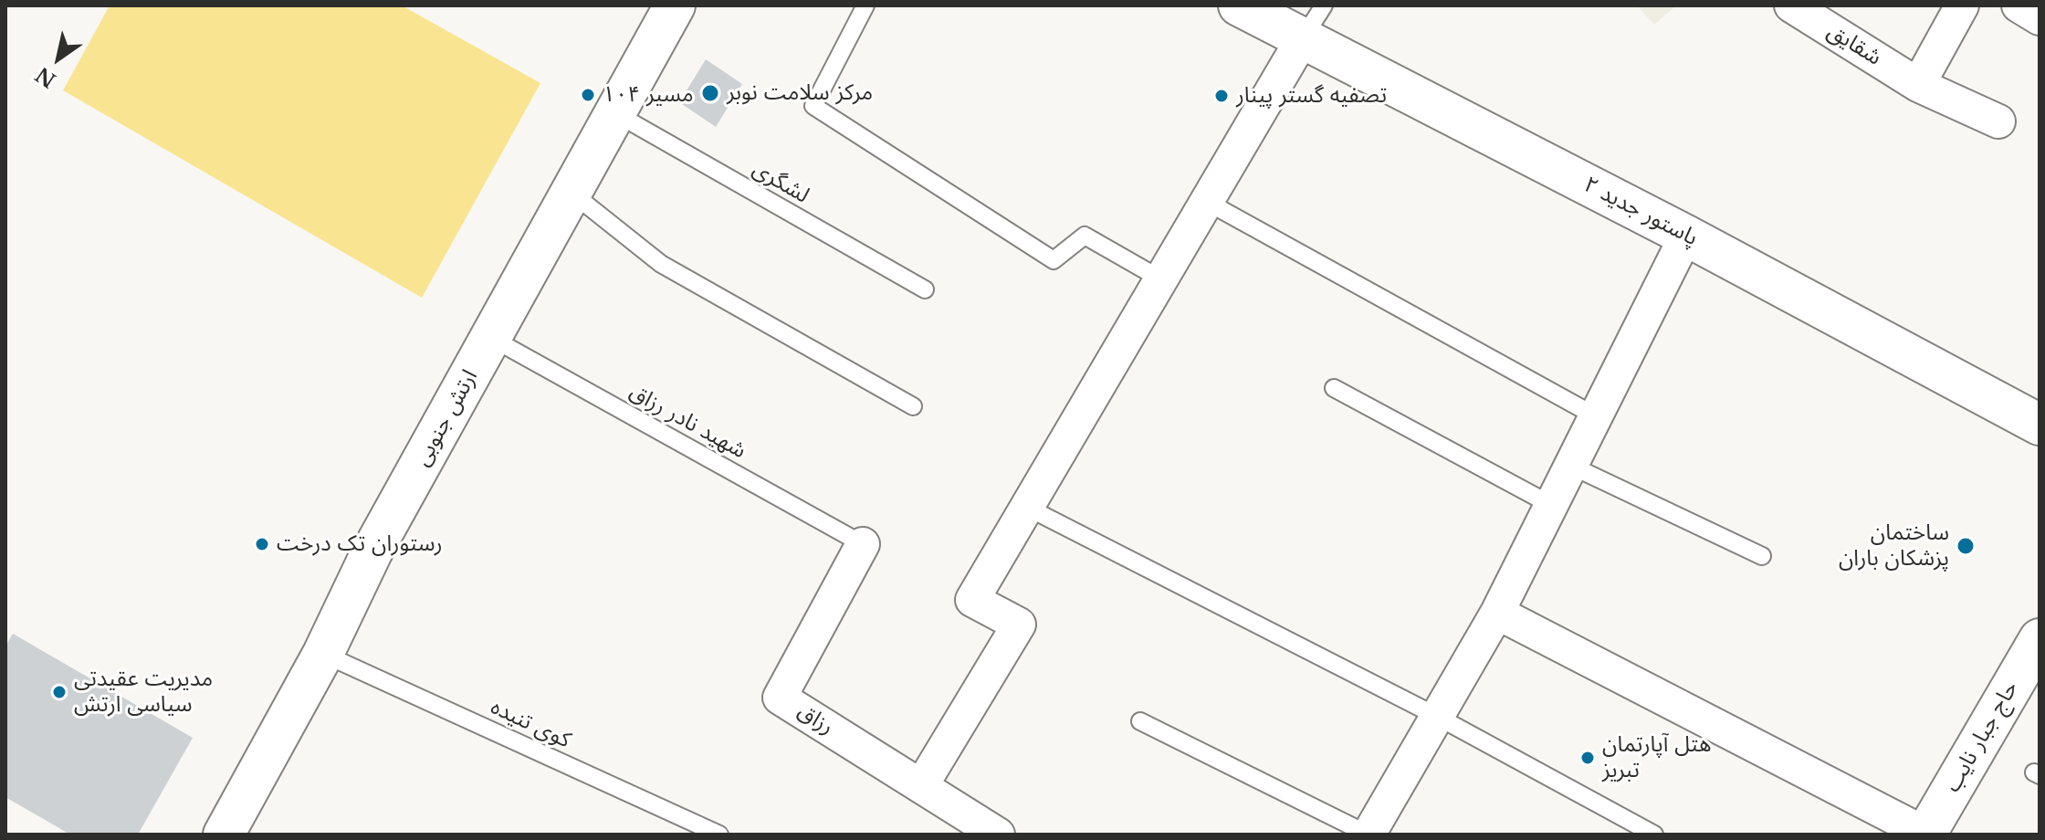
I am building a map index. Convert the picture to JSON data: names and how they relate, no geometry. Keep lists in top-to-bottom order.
{
  "streets": {
    "main road": ["پاستور جدید ۲", "ارتش جنوبی", "حاج جبار نایب"],
    "street": ["شقایق", "رزاق"],
    "lane": ["لشگری", "شهید نادر رزاق", "کوی تنیده"]
  },
  "crossings": [
    ["لشگری", "ارتش جنوبی"],
    ["ارتش جنوبی", "شهید نادر رزاق"],
    ["ارتش جنوبی", "کوی تنیده"],
    ["شهید نادر رزاق", "رزاق"]
  ],
  "places": [
    "مرکز سلامت نوبر",
    "مسیر ۱۰۴",
    "تصفیه گستر پینار",
    "رستوران تک درخت",
    "ساختمان پزشکان باران",
    "مدیریت عقیدتی سیاسی ارتش",
    "هتل آپارتمان تبریز"
  ],
  "north": "bottom left"
}
